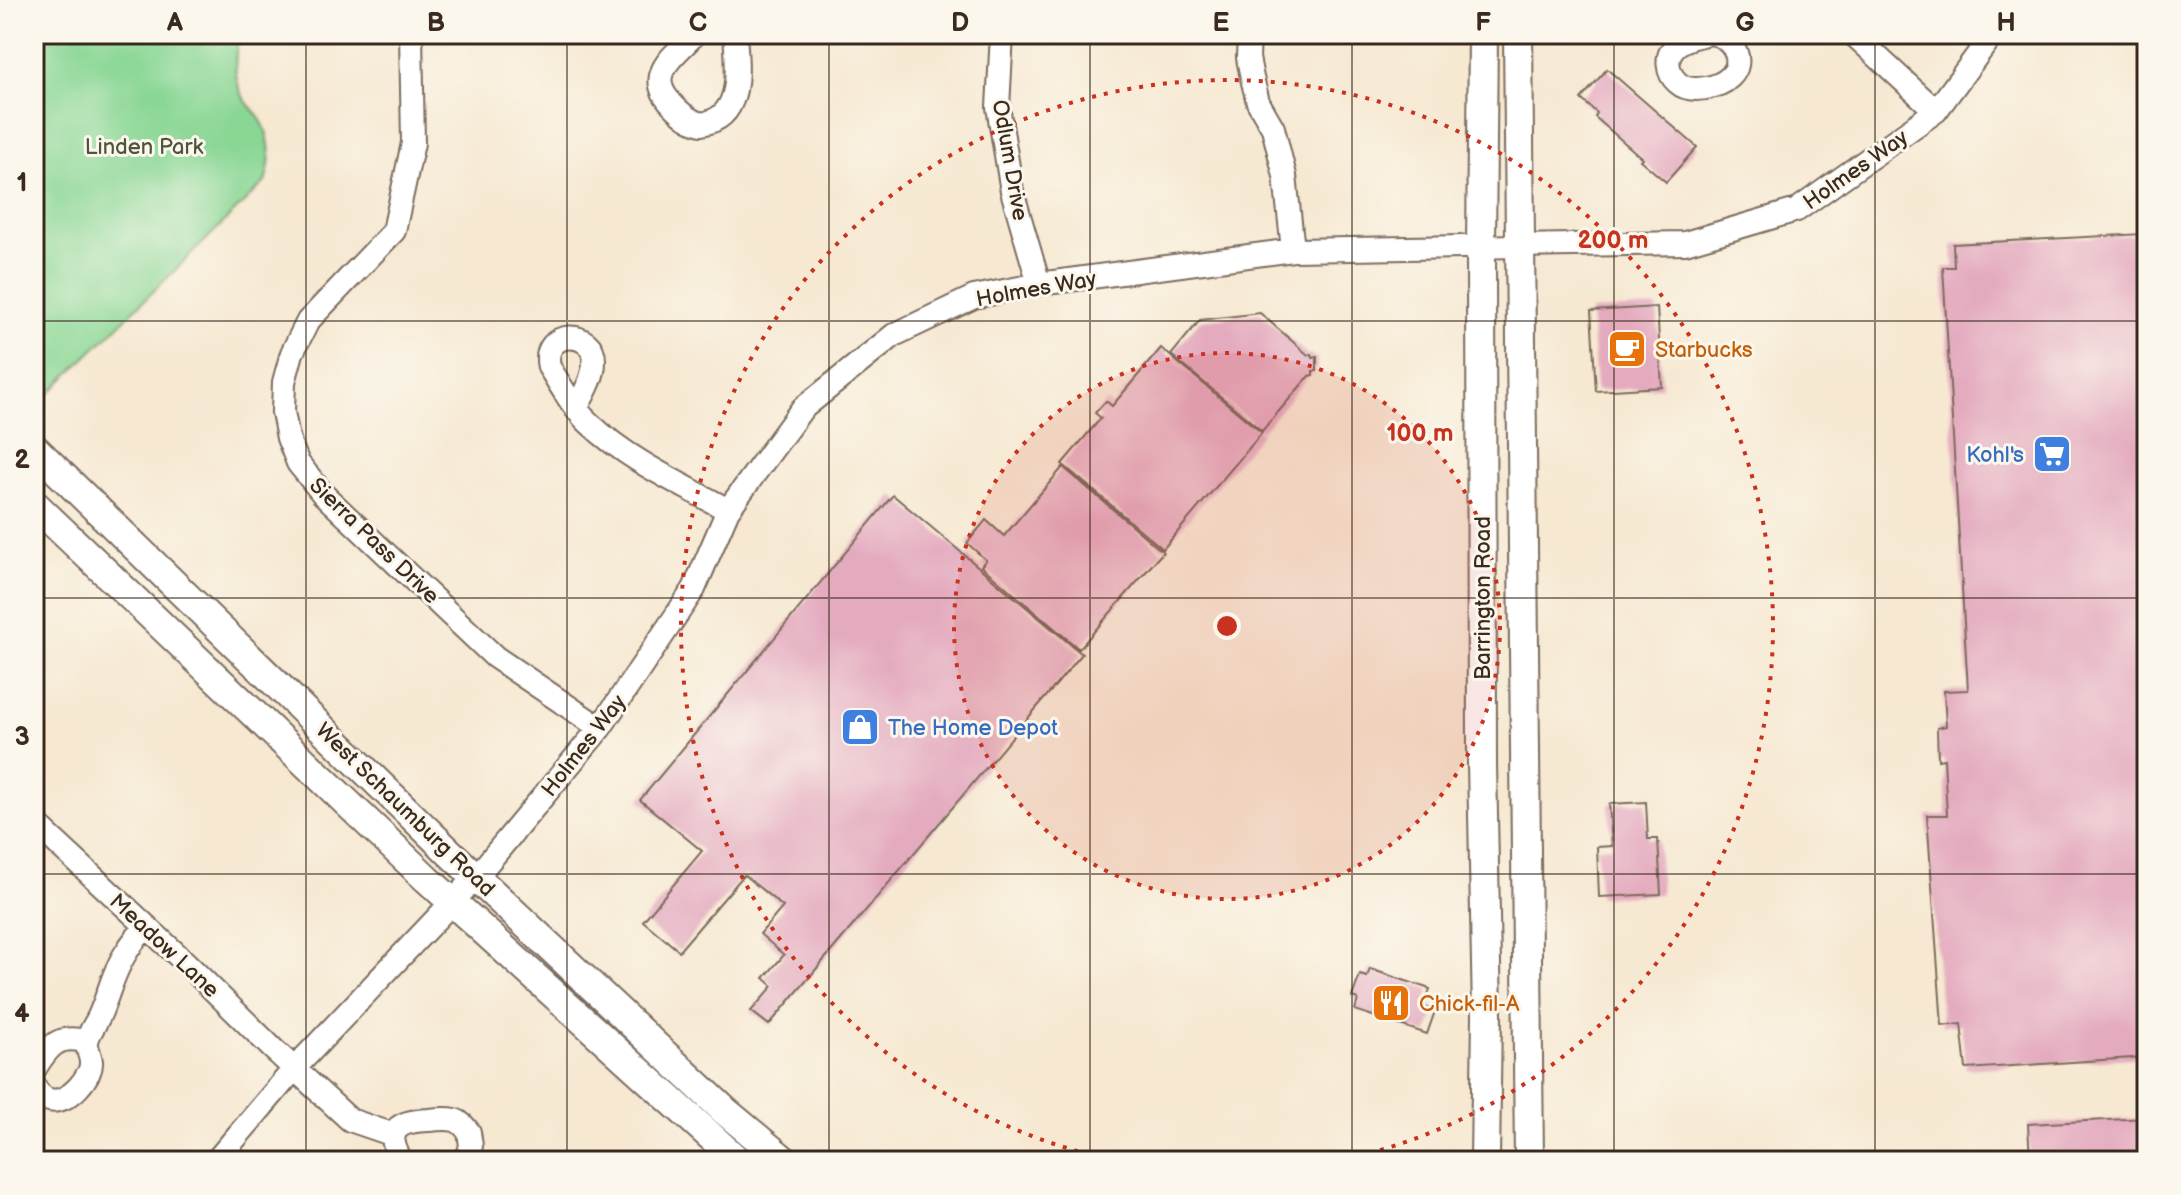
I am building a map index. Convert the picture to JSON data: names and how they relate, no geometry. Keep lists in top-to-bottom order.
{
  "streets": {
    "main road": ["Barrington Road", "West Schaumburg Road"],
    "street": [
      "Odlum Drive",
      "Holmes Way",
      "Sierra Pass Drive",
      "Meadow Lane"
    ]
  },
  "crossings": [
    ["Odlum Drive", "Holmes Way"],
    ["Holmes Way", "Sierra Pass Drive"],
    ["Holmes Way", "Barrington Road"],
    ["Holmes Way", "West Schaumburg Road"],
    ["Holmes Way", "Meadow Lane"]
  ],
  "parks": ["Linden Park"],
  "places": {
    "cafe": ["Starbucks"],
    "supermarket": ["Kohl's"],
    "shop": ["The Home Depot"],
    "restaurant": ["Chick-fil-A"]
  },
  "grid": {
    "columns": [
      "A",
      "B",
      "C",
      "D",
      "E",
      "F",
      "G",
      "H"
    ],
    "rows": [
      "1",
      "2",
      "3",
      "4"
    ]
  },
  "rings": ["200 m", "100 m"]
}
